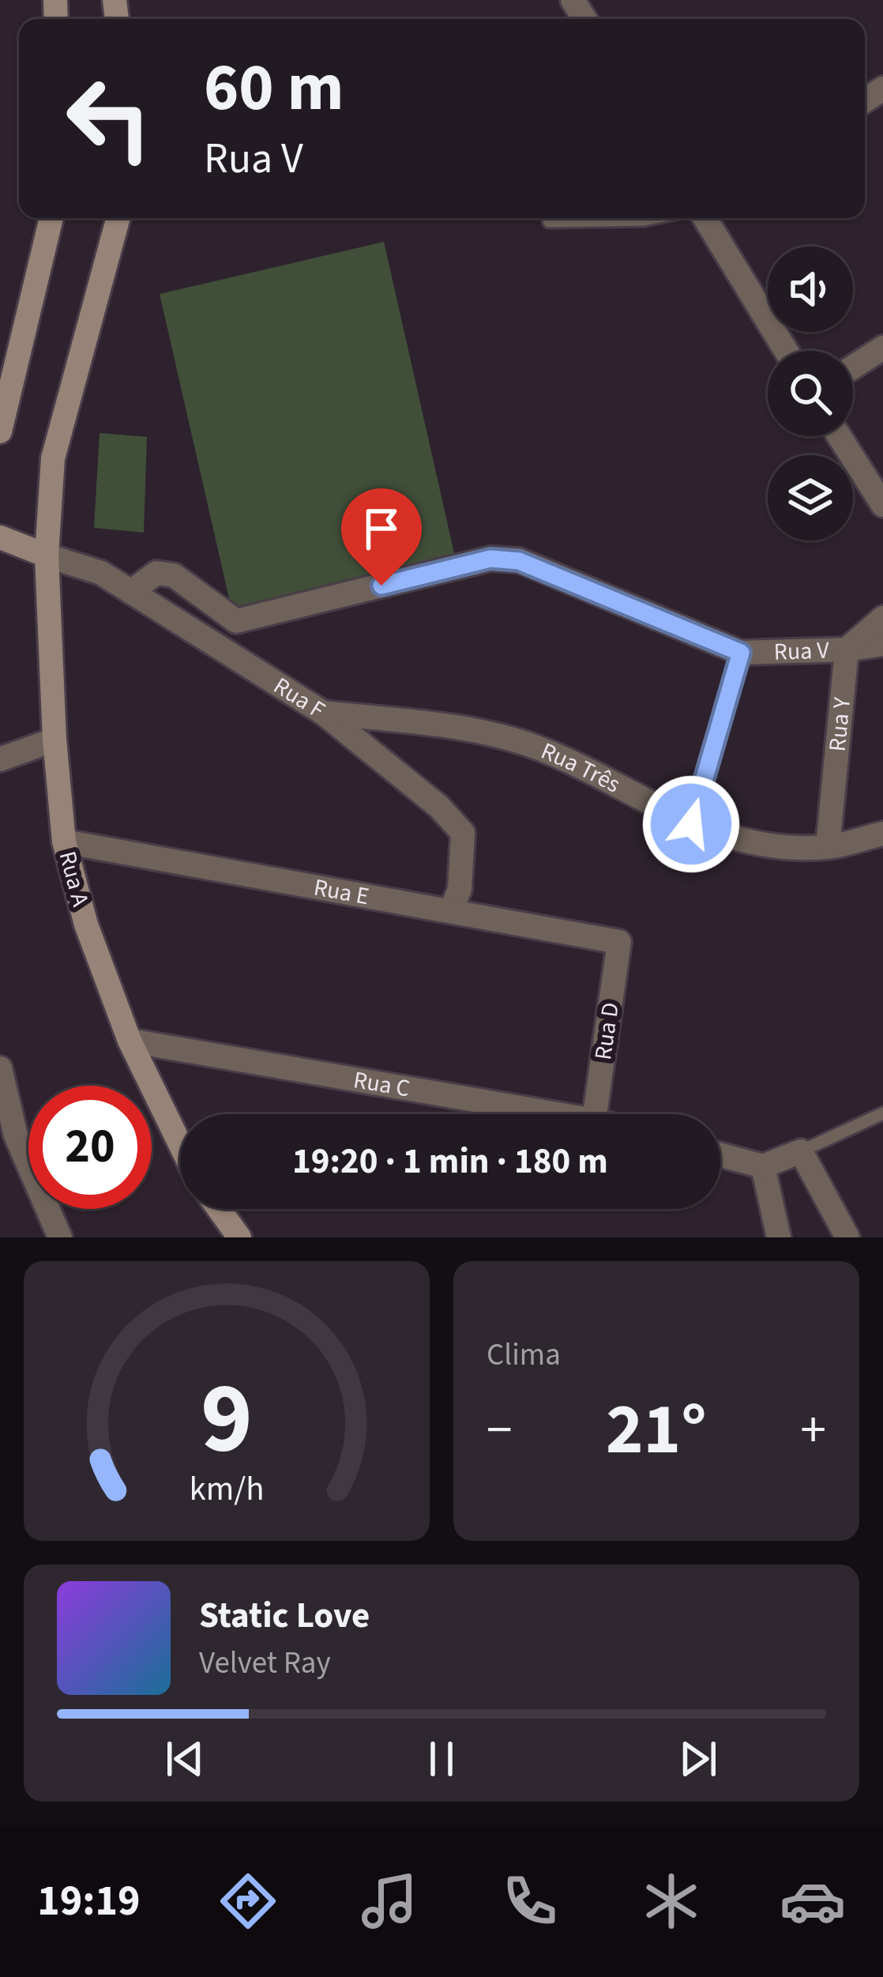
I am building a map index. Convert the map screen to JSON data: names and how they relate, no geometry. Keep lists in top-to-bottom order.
{
  "streets": {
    "street": [
      "Rua V",
      "Rua F",
      "Rua Y",
      "Rua Três",
      "Rua A",
      "Rua E",
      "Rua D",
      "Rua C"
    ]
  },
  "crossings": [
    ["Rua V", "Rua F"],
    ["Rua V", "Rua Y"],
    ["Rua F", "Rua Três"],
    ["Rua F", "Rua A"],
    ["Rua F", "Rua E"],
    ["Rua Y", "Rua Três"],
    ["Rua A", "Rua E"],
    ["Rua A", "Rua C"],
    ["Rua E", "Rua D"]
  ],
  "page": {
    "turn": ["60 m", "Rua V"],
    "limit": "20",
    "trip": "19:20 · 1 min · 180 m",
    "tile": "Clima",
    "heat": ["−", "21°", "+"],
    "song": ["Static Love", "Velvet Ray"],
    "tabs": "19:19",
    "gauge": ["9", "km/h"]
  }
}
